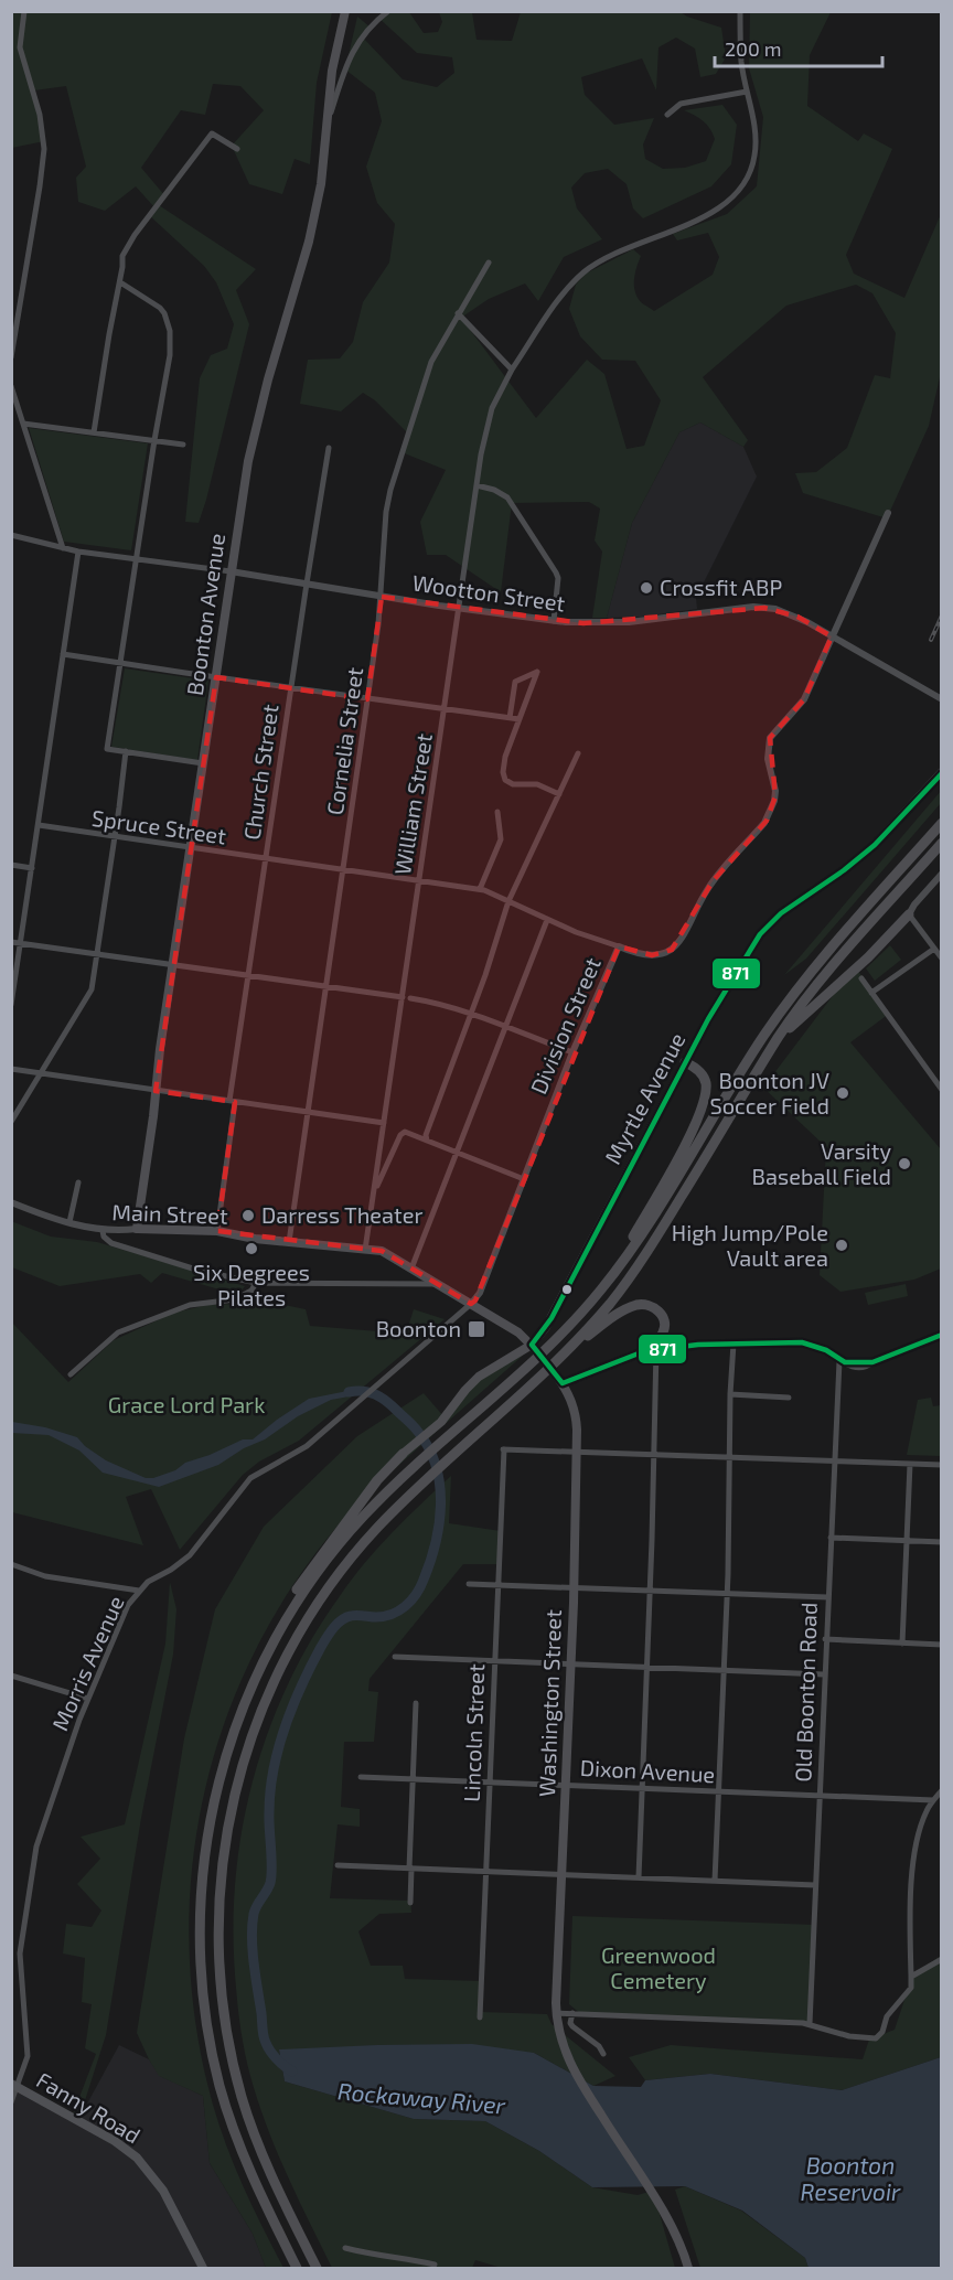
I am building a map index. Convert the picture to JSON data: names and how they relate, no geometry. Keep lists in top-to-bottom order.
{
  "streets": {
    "main road": [
      "Boonton Avenue",
      "Myrtle Avenue",
      "Main Street",
      "Washington Street",
      "Fanny Road"
    ],
    "street": [
      "Wootton Street",
      "Cornelia Street",
      "Church Street",
      "William Street",
      "Spruce Street",
      "Division Street",
      "Morris Avenue",
      "Old Boonton Road",
      "Lincoln Street",
      "Dixon Avenue"
    ]
  },
  "crossings": [
    ["Wootton Street", "Boonton Avenue"],
    ["Wootton Street", "Cornelia Street"],
    ["Wootton Street", "Church Street"],
    ["Wootton Street", "William Street"],
    ["Wootton Street", "Division Street"],
    ["Boonton Avenue", "Spruce Street"],
    ["Boonton Avenue", "Main Street"],
    ["Cornelia Street", "Spruce Street"],
    ["Cornelia Street", "Main Street"],
    ["Church Street", "Spruce Street"],
    ["Church Street", "Main Street"],
    ["William Street", "Spruce Street"],
    ["William Street", "Main Street"],
    ["Spruce Street", "Division Street"],
    ["Division Street", "Main Street"],
    ["Division Street", "Morris Avenue"],
    ["Myrtle Avenue", "Main Street"],
    ["Main Street", "Morris Avenue"],
    ["Main Street", "Washington Street"],
    ["Morris Avenue", "Fanny Road"],
    ["Old Boonton Road", "Dixon Avenue"],
    ["Washington Street", "Lincoln Street"],
    ["Washington Street", "Dixon Avenue"],
    ["Lincoln Street", "Dixon Avenue"]
  ],
  "water": ["Rockaway River", "Boonton Reservoir"],
  "parks": ["Grace Lord Park", "Greenwood Cemetery"],
  "places": {
    "other": [
      "Crossfit ABP",
      "Boonton JV Soccer Field",
      "Varsity Baseball Field",
      "Darress Theater",
      "High Jump/Pole Vault area",
      "Six Degrees Pilates"
    ],
    "transit": ["Boonton"]
  },
  "lines": ["transit line 871"],
  "scale_bar": "200 m"
}
